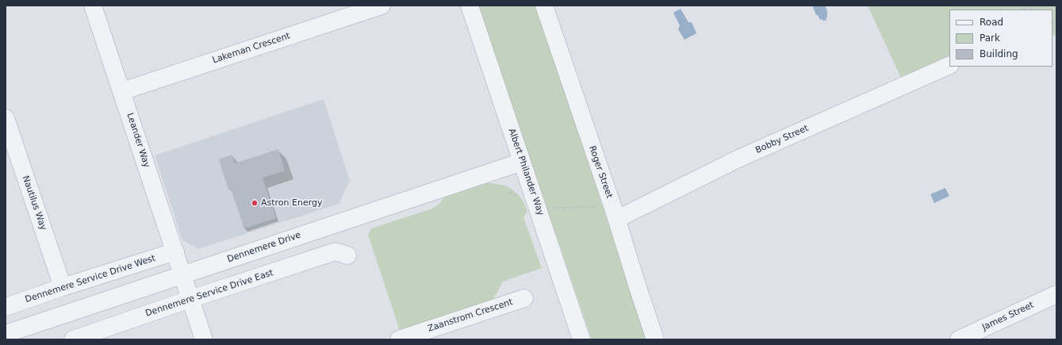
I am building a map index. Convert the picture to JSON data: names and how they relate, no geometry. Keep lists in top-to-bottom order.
{
  "streets": {
    "street": [
      "Lakeman Crescent",
      "Bobby Street",
      "Leander Way",
      "Albert Philander Way",
      "Roger Street",
      "Nautilus Way",
      "Dennemere Drive",
      "Dennemere Service Drive West",
      "Dennemere Service Drive East",
      "Zaanstrom Crescent",
      "James Street"
    ]
  },
  "crossings": [
    ["Lakeman Crescent", "Leander Way"],
    ["Bobby Street", "Roger Street"],
    ["Leander Way", "Dennemere Drive"],
    ["Leander Way", "Dennemere Service Drive West"],
    ["Leander Way", "Dennemere Service Drive East"],
    ["Albert Philander Way", "Dennemere Drive"],
    ["Nautilus Way", "Dennemere Service Drive West"]
  ],
  "places": ["Astron Energy"],
  "legend": ["Road", "Park", "Building"]
}
